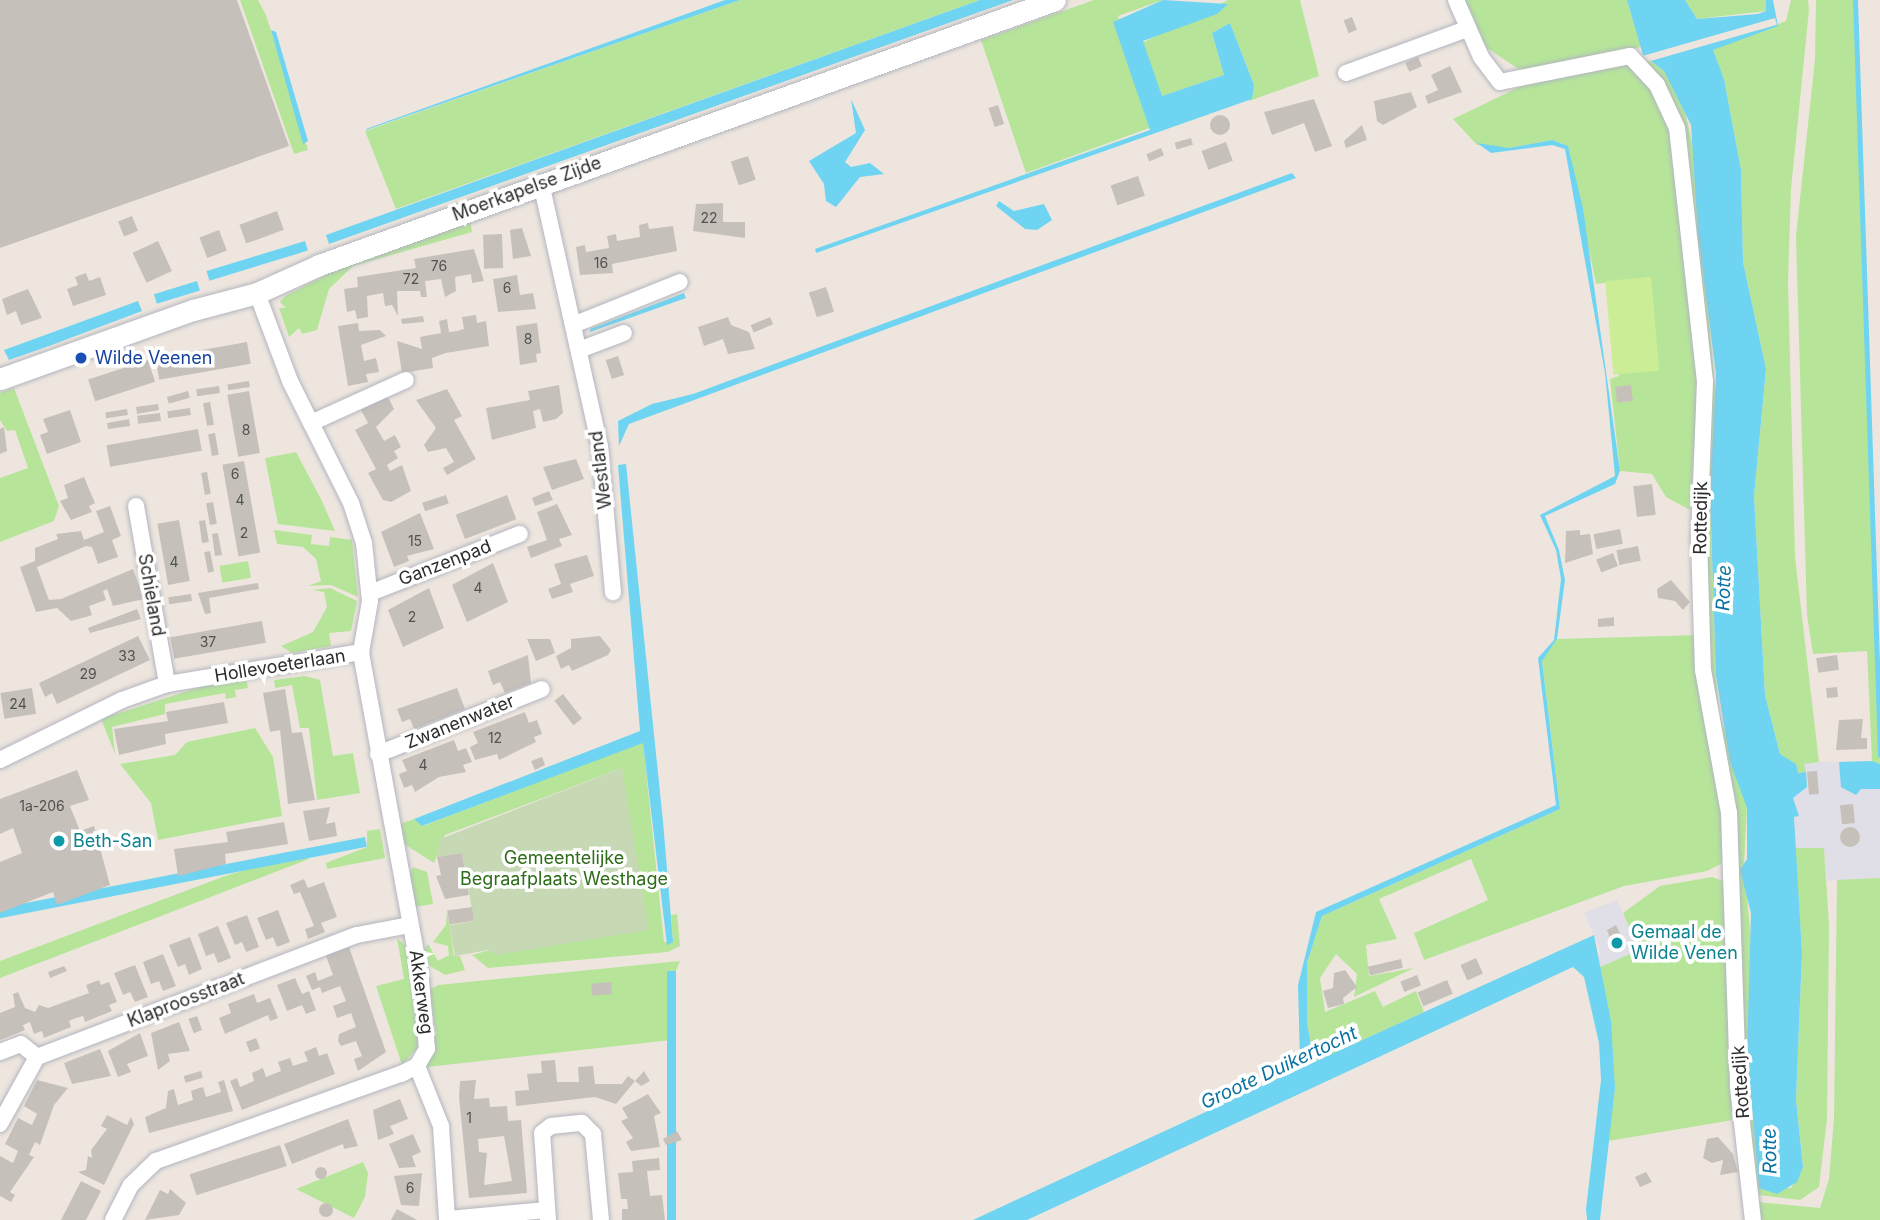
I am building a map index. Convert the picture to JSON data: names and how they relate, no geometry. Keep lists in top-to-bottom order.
{
  "streets": {
    "street": [
      "Moerkapelse Zijde",
      "Westland",
      "Rottedijk",
      "Ganzenpad",
      "Schieland",
      "Hollevoeterlaan",
      "Zwanenwater",
      "Akkerweg",
      "Klaproosstraat"
    ]
  },
  "crossings": [
    ["Moerkapelse Zijde", "Westland"],
    ["Moerkapelse Zijde", "Hollevoeterlaan"],
    ["Ganzenpad", "Hollevoeterlaan"],
    ["Schieland", "Hollevoeterlaan"],
    ["Hollevoeterlaan", "Akkerweg"],
    ["Zwanenwater", "Akkerweg"],
    ["Akkerweg", "Klaproosstraat"]
  ],
  "water": ["Rotte", "Groote Duikertocht"],
  "parks": ["Gemeentelijke Begraafplaats Westhage"],
  "places": ["Wilde Veenen", "Beth-San", "Gemaal de Wilde Venen"],
  "house_numbers": [
    "22",
    "16",
    "76",
    "72",
    "6",
    "8",
    "8",
    "6",
    "4",
    "2",
    "15",
    "4",
    "4",
    "2",
    "37",
    "33",
    "29",
    "24",
    "12",
    "4",
    "1a-206",
    "1",
    "6"
  ]
}
